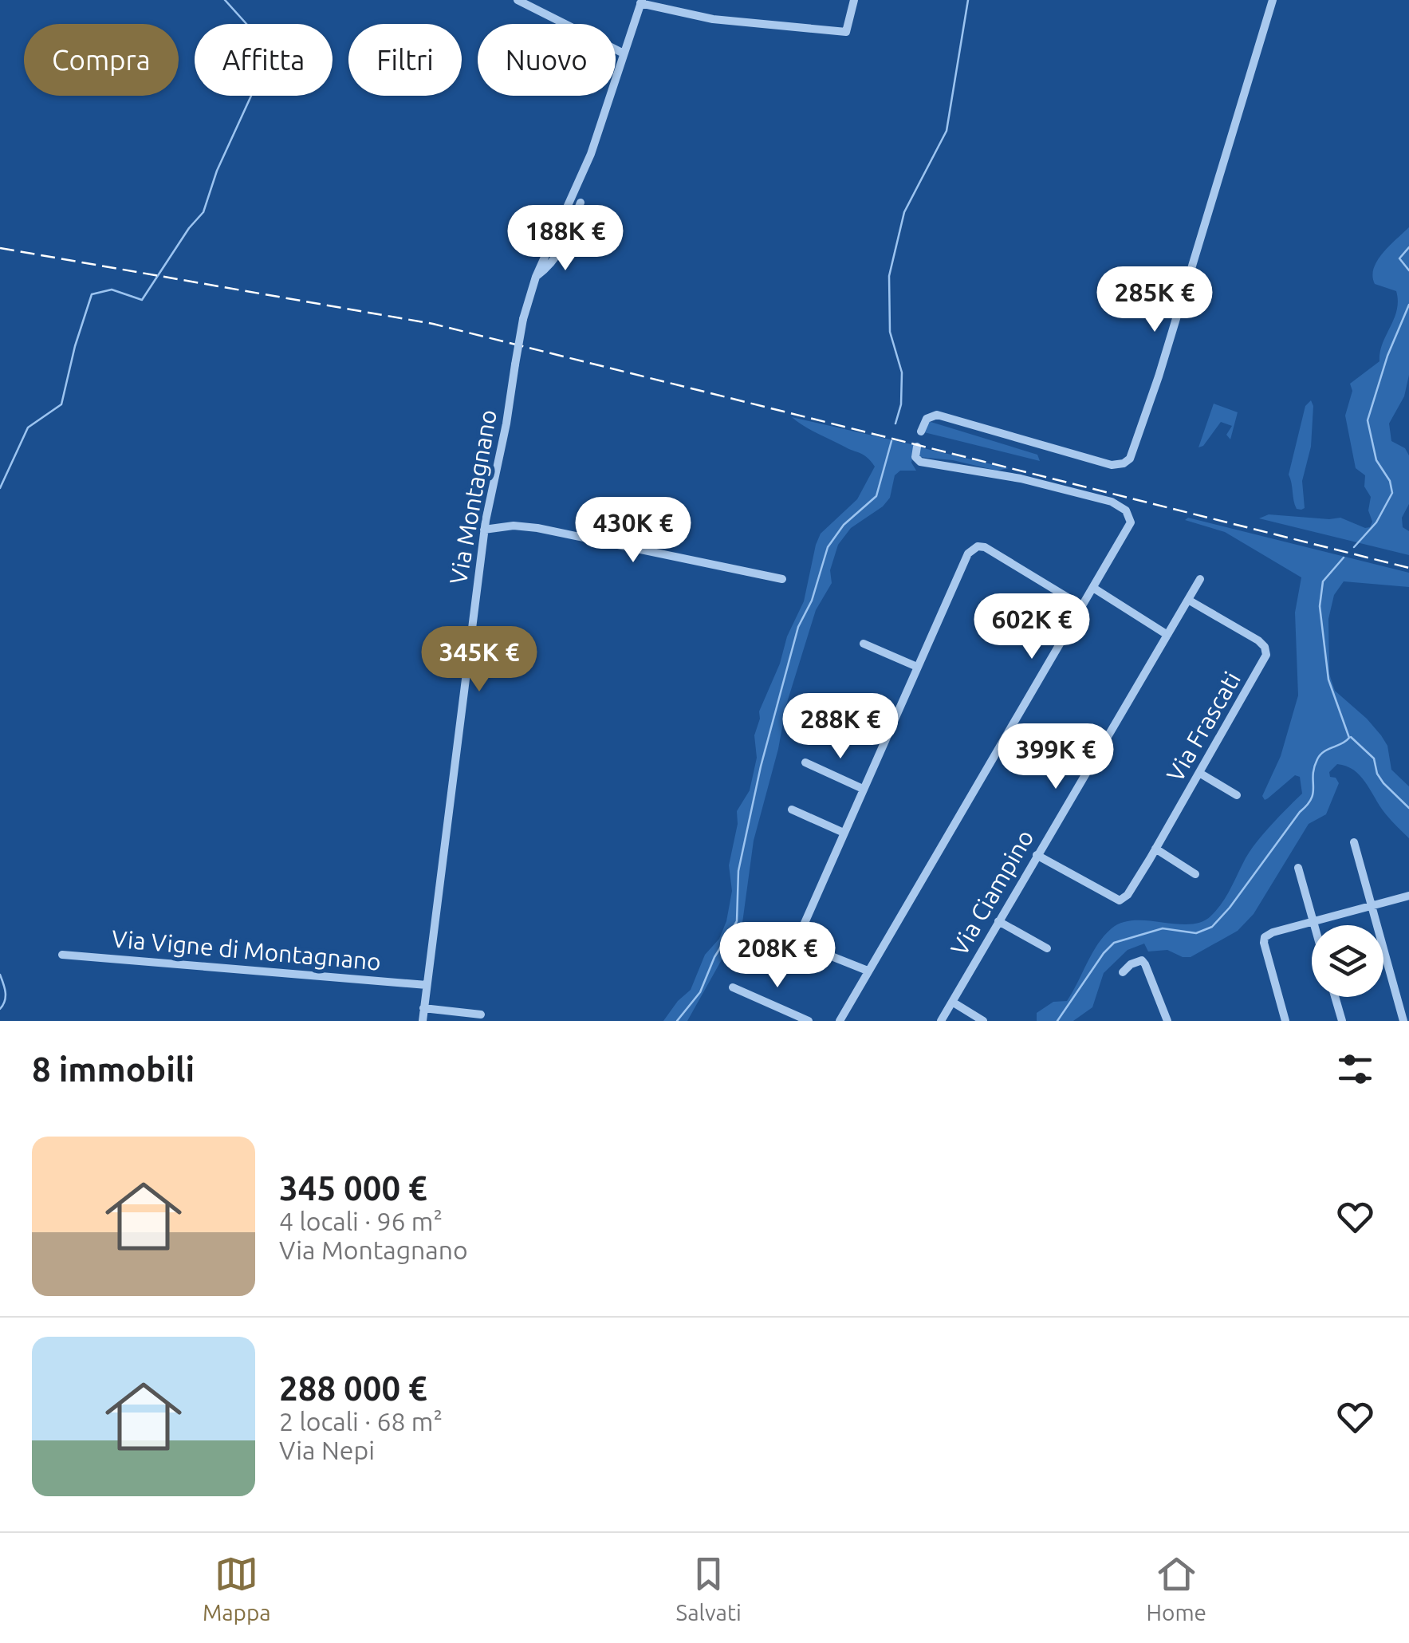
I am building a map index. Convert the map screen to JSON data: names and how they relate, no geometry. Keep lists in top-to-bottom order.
{
  "streets": {
    "street": [
      "Via Montagnano",
      "Via Frascati",
      "Via Ciampino",
      "Via Vigne di Montagnano"
    ]
  },
  "crossings": [
    ["Via Montagnano", "Via Vigne di Montagnano"],
    ["Via Frascati", "Via Ciampino"]
  ],
  "page": {
    "chip": [
      "Compra",
      "Affitta",
      "Filtri",
      "Nuovo"
    ],
    "price": [
      "188K €",
      "285K €",
      "430K €",
      "602K €",
      "345K €",
      "288K €",
      "399K €",
      "208K €"
    ],
    "heading": "8 immobili",
    "list": [
      {
        "name": "345 000 €",
        "note": "4 locali · 96 m² · Via Montagnano"
      },
      {
        "name": "288 000 €",
        "note": "2 locali · 68 m² · Via Nepi"
      }
    ],
    "tabs": ["Mappa", "Salvati", "Home"]
  }
}
